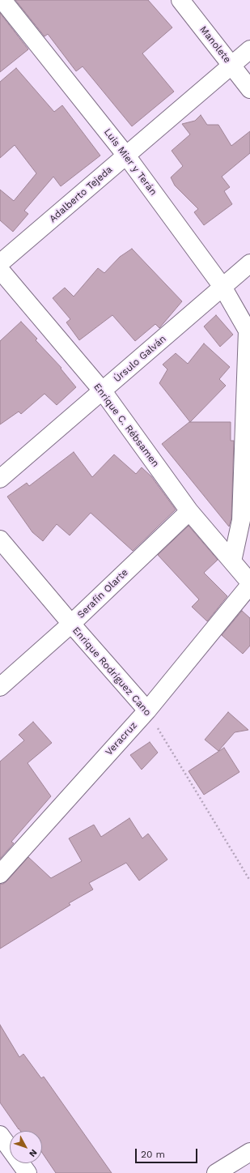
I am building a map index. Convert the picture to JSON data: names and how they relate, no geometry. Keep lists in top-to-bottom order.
{
  "streets": {
    "street": [
      "Manolete",
      "Luis Mier y Terán",
      "Adalberto Tejeda",
      "Úrsulo Galván",
      "Enrique C. Rébsamen",
      "Serafín Olarte",
      "Enrique Rodríguez Cano",
      "Veracruz"
    ]
  },
  "crossings": [
    ["Manolete", "Adalberto Tejeda"],
    ["Luis Mier y Terán", "Adalberto Tejeda"],
    ["Luis Mier y Terán", "Úrsulo Galván"],
    ["Luis Mier y Terán", "Enrique C. Rébsamen"],
    ["Úrsulo Galván", "Enrique C. Rébsamen"],
    ["Enrique C. Rébsamen", "Serafín Olarte"],
    ["Enrique C. Rébsamen", "Veracruz"],
    ["Serafín Olarte", "Enrique Rodríguez Cano"],
    ["Enrique Rodríguez Cano", "Veracruz"]
  ],
  "scale_bar": "20 m",
  "north": "bottom right"
}
